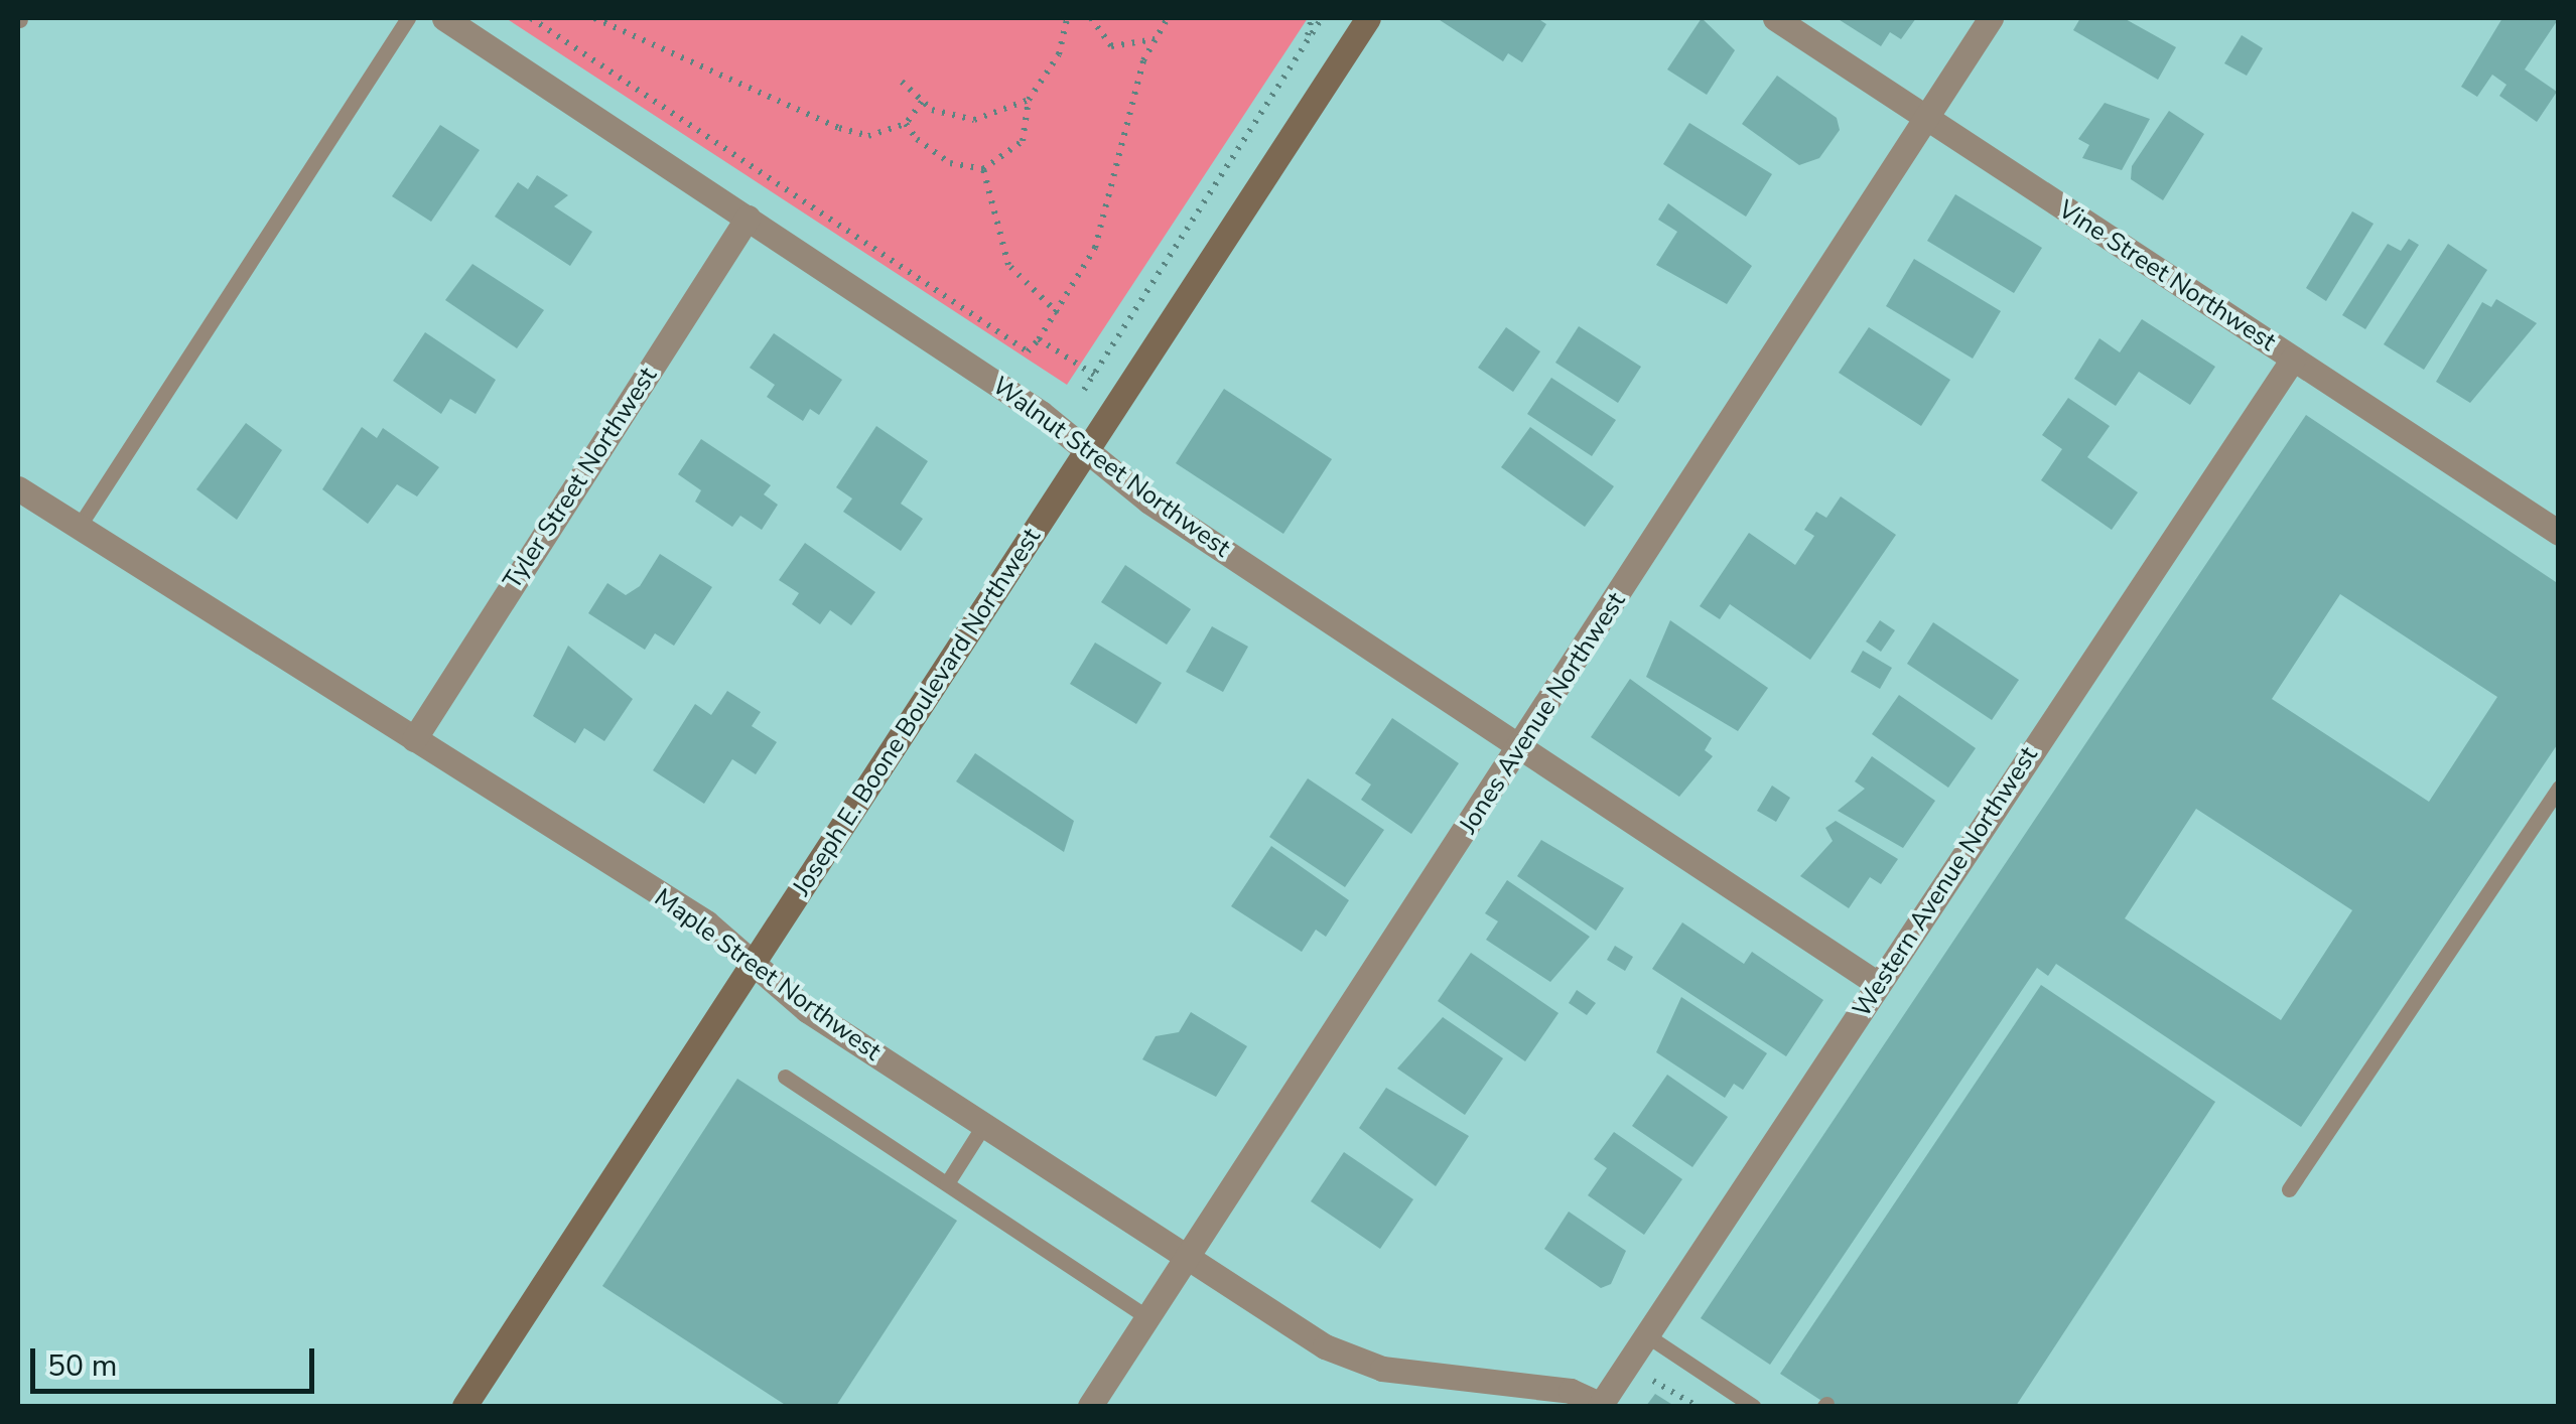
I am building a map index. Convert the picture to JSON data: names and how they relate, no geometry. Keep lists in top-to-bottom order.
{
  "streets": {
    "main road": ["Joseph E. Boone Boulevard Northwest"],
    "street": [
      "Vine Street Northwest",
      "Walnut Street Northwest",
      "Tyler Street Northwest",
      "Jones Avenue Northwest",
      "Western Avenue Northwest",
      "Maple Street Northwest"
    ]
  },
  "crossings": [
    ["Vine Street Northwest", "Jones Avenue Northwest"],
    ["Vine Street Northwest", "Western Avenue Northwest"],
    ["Walnut Street Northwest", "Tyler Street Northwest"],
    ["Walnut Street Northwest", "Joseph E. Boone Boulevard Northwest"],
    ["Walnut Street Northwest", "Jones Avenue Northwest"],
    ["Walnut Street Northwest", "Western Avenue Northwest"],
    ["Tyler Street Northwest", "Maple Street Northwest"],
    ["Joseph E. Boone Boulevard Northwest", "Maple Street Northwest"],
    ["Jones Avenue Northwest", "Maple Street Northwest"],
    ["Western Avenue Northwest", "Maple Street Northwest"]
  ],
  "scale_bar": "50 m"
}
